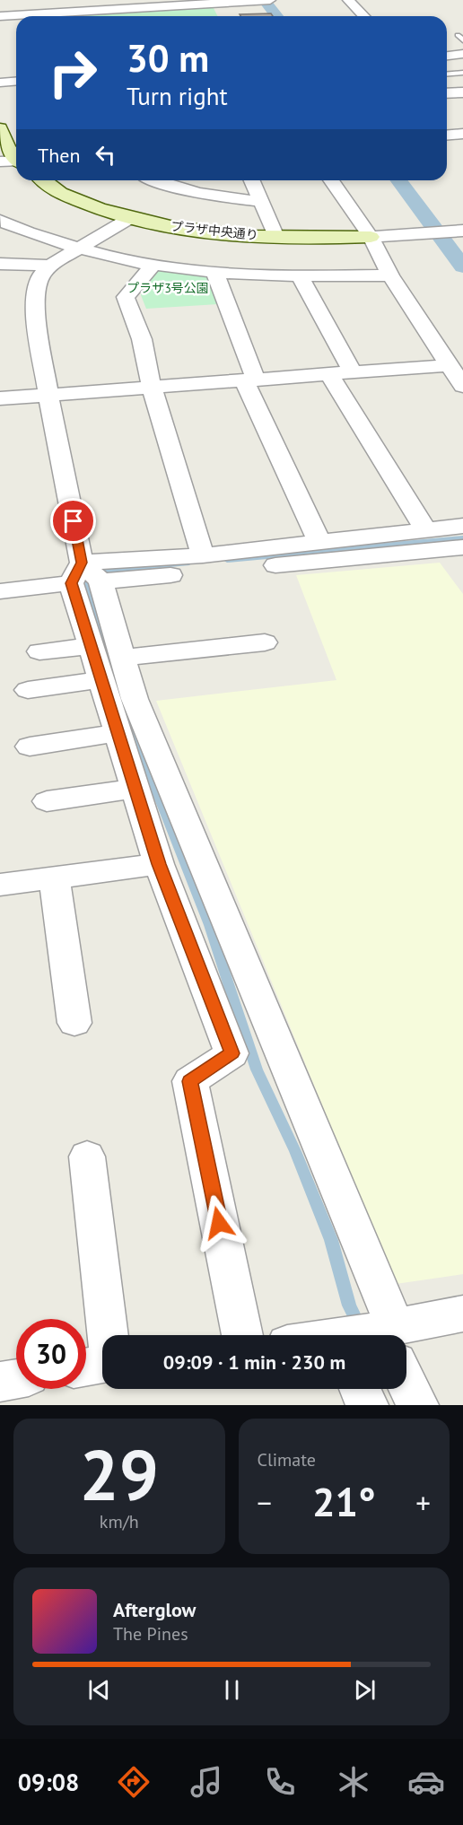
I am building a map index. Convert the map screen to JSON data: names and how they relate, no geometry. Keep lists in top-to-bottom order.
{
  "streets": {
    "street": ["プラザ中央通り"]
  },
  "parks": ["プラザ3号公園"],
  "page": {
    "turn": ["30 m", "Turn right"],
    "then": "Then",
    "limit": "30",
    "trip": "09:09 · 1 min · 230 m",
    "tile": [
      ["29", "km/h"],
      "Climate"
    ],
    "heat": ["−", "21°", "+"],
    "song": ["Afterglow", "The Pines"],
    "tabs": "09:08"
  }
}
